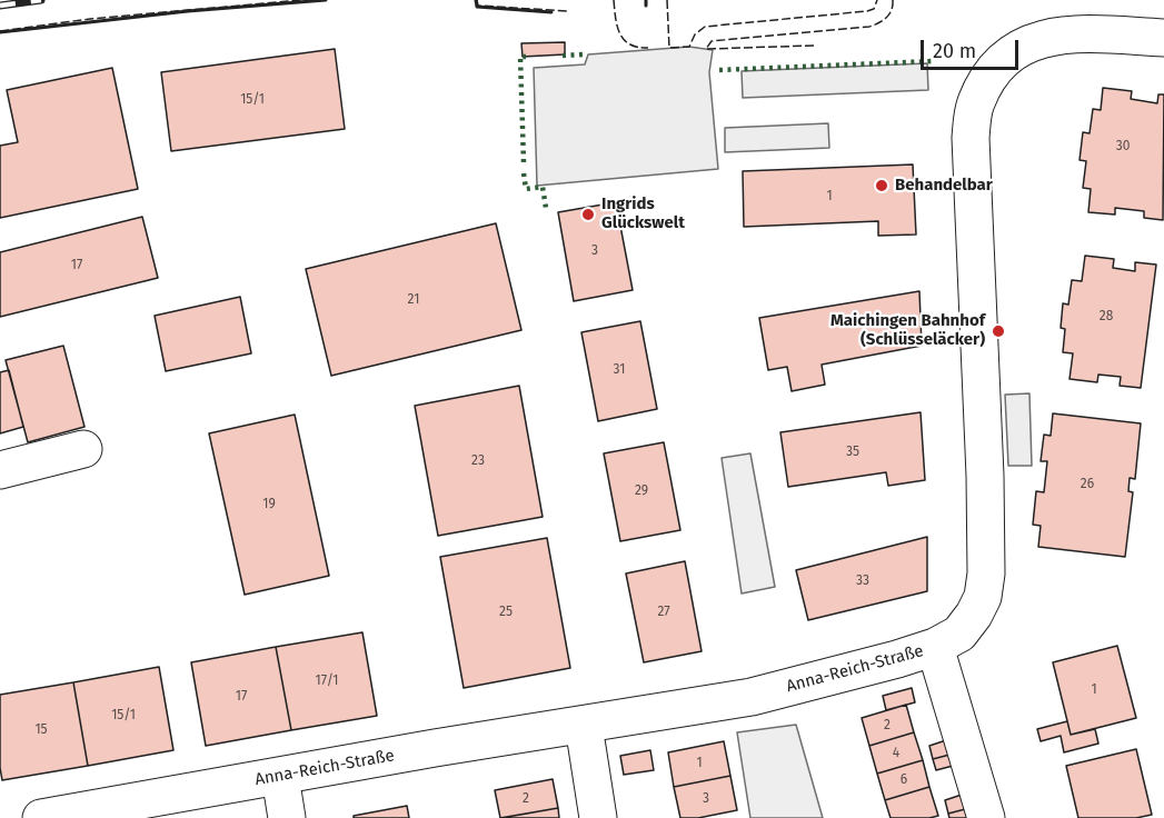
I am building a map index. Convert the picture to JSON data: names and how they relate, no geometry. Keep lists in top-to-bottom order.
{
  "streets": {
    "street": ["Anna-Reich-Straße"]
  },
  "places": ["Behandelbar", "Ingrids Glückswelt", "Maichingen Bahnhof (Schlüsseläcker)"],
  "house_numbers": [
    "15/1",
    "30",
    "1",
    "3",
    "17",
    "21",
    "28",
    "31",
    "35",
    "23",
    "26",
    "29",
    "19",
    "33",
    "25",
    "27",
    "17/1",
    "1",
    "17",
    "15/1",
    "2",
    "15",
    "4",
    "1",
    "6",
    "2",
    "3"
  ],
  "scale_bar": "20 m"
}
